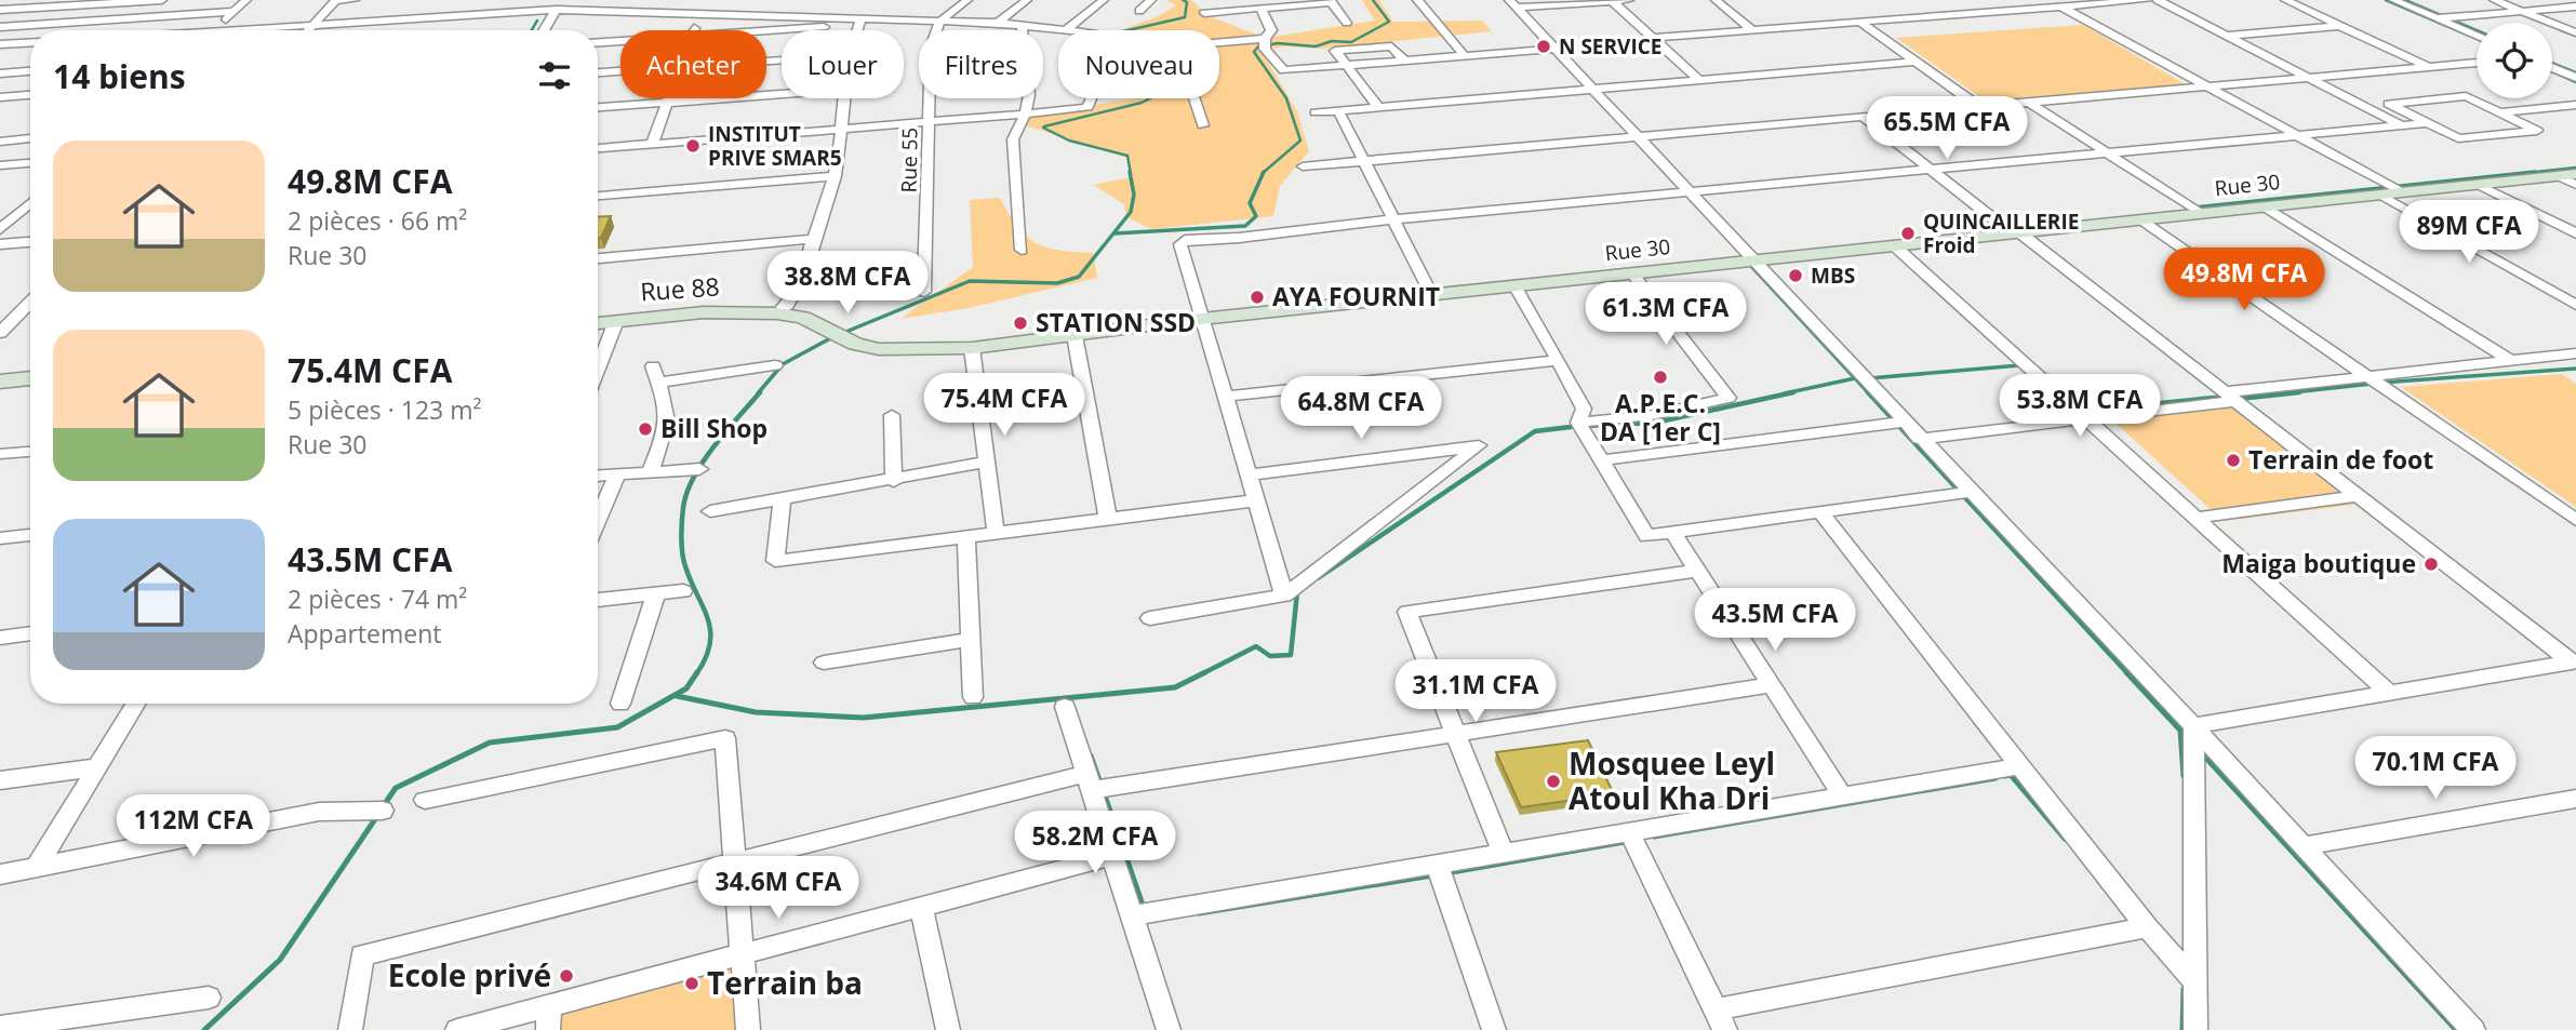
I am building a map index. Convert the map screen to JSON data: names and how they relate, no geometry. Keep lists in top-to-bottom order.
{
  "streets": {
    "main road": ["Rue 30", "Rue 88"],
    "street": ["Rue 55"]
  },
  "crossings": [
    ["Rue 30", "Rue 88"]
  ],
  "places": [
    "N SERVICE",
    "INSTITUT PRIVE SMAR5",
    "QUINCAILLERIE Froid",
    "MBS",
    "AYA FOURNIT",
    "STATION SSD",
    "A.P.E.C. DA [1er C]",
    "Bill Shop",
    "Terrain de foot",
    "Maiga boutique",
    "Mosquee Leyl Atoul Kha Dri",
    "Ecole privé",
    "Terrain ba"
  ],
  "page": {
    "chip": [
      "Acheter",
      "Louer",
      "Filtres",
      "Nouveau"
    ],
    "heading": "14 biens",
    "price": [
      "65.5M CFA",
      "89M CFA",
      "49.8M CFA",
      "38.8M CFA",
      "61.3M CFA",
      "75.4M CFA",
      "53.8M CFA",
      "64.8M CFA",
      "43.5M CFA",
      "31.1M CFA",
      "70.1M CFA",
      "112M CFA",
      "58.2M CFA",
      "34.6M CFA"
    ],
    "list": [
      {
        "name": "49.8M CFA",
        "note": "2 pièces · 66 m² · Rue 30"
      },
      {
        "name": "75.4M CFA",
        "note": "5 pièces · 123 m² · Rue 30"
      },
      {
        "name": "43.5M CFA",
        "note": "2 pièces · 74 m² · Appartement"
      }
    ]
  }
}
